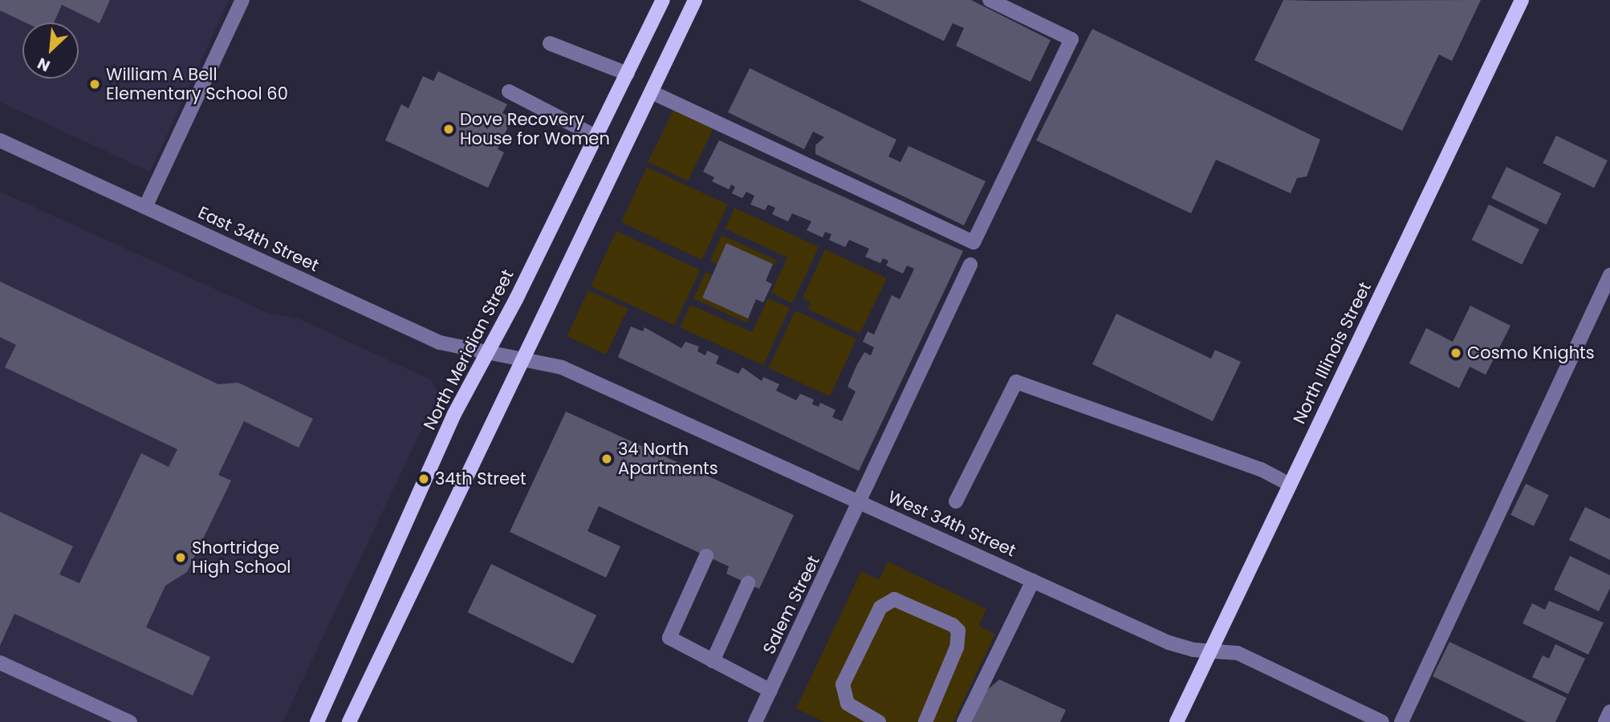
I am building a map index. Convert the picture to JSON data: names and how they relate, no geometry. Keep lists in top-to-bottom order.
{
  "streets": {
    "main road": ["North Meridian Street", "North Illinois Street"],
    "street": ["East 34th Street", "West 34th Street", "Salem Street"]
  },
  "crossings": [
    ["East 34th Street", "North Meridian Street"],
    ["East 34th Street", "West 34th Street"],
    ["North Illinois Street", "West 34th Street"],
    ["West 34th Street", "Salem Street"]
  ],
  "places": [
    "William A Bell Elementary School 60",
    "Dove Recovery House for Women",
    "Cosmo Knights",
    "34 North Apartments",
    "34th Street",
    "Shortridge High School"
  ],
  "north": "bottom left"
}
